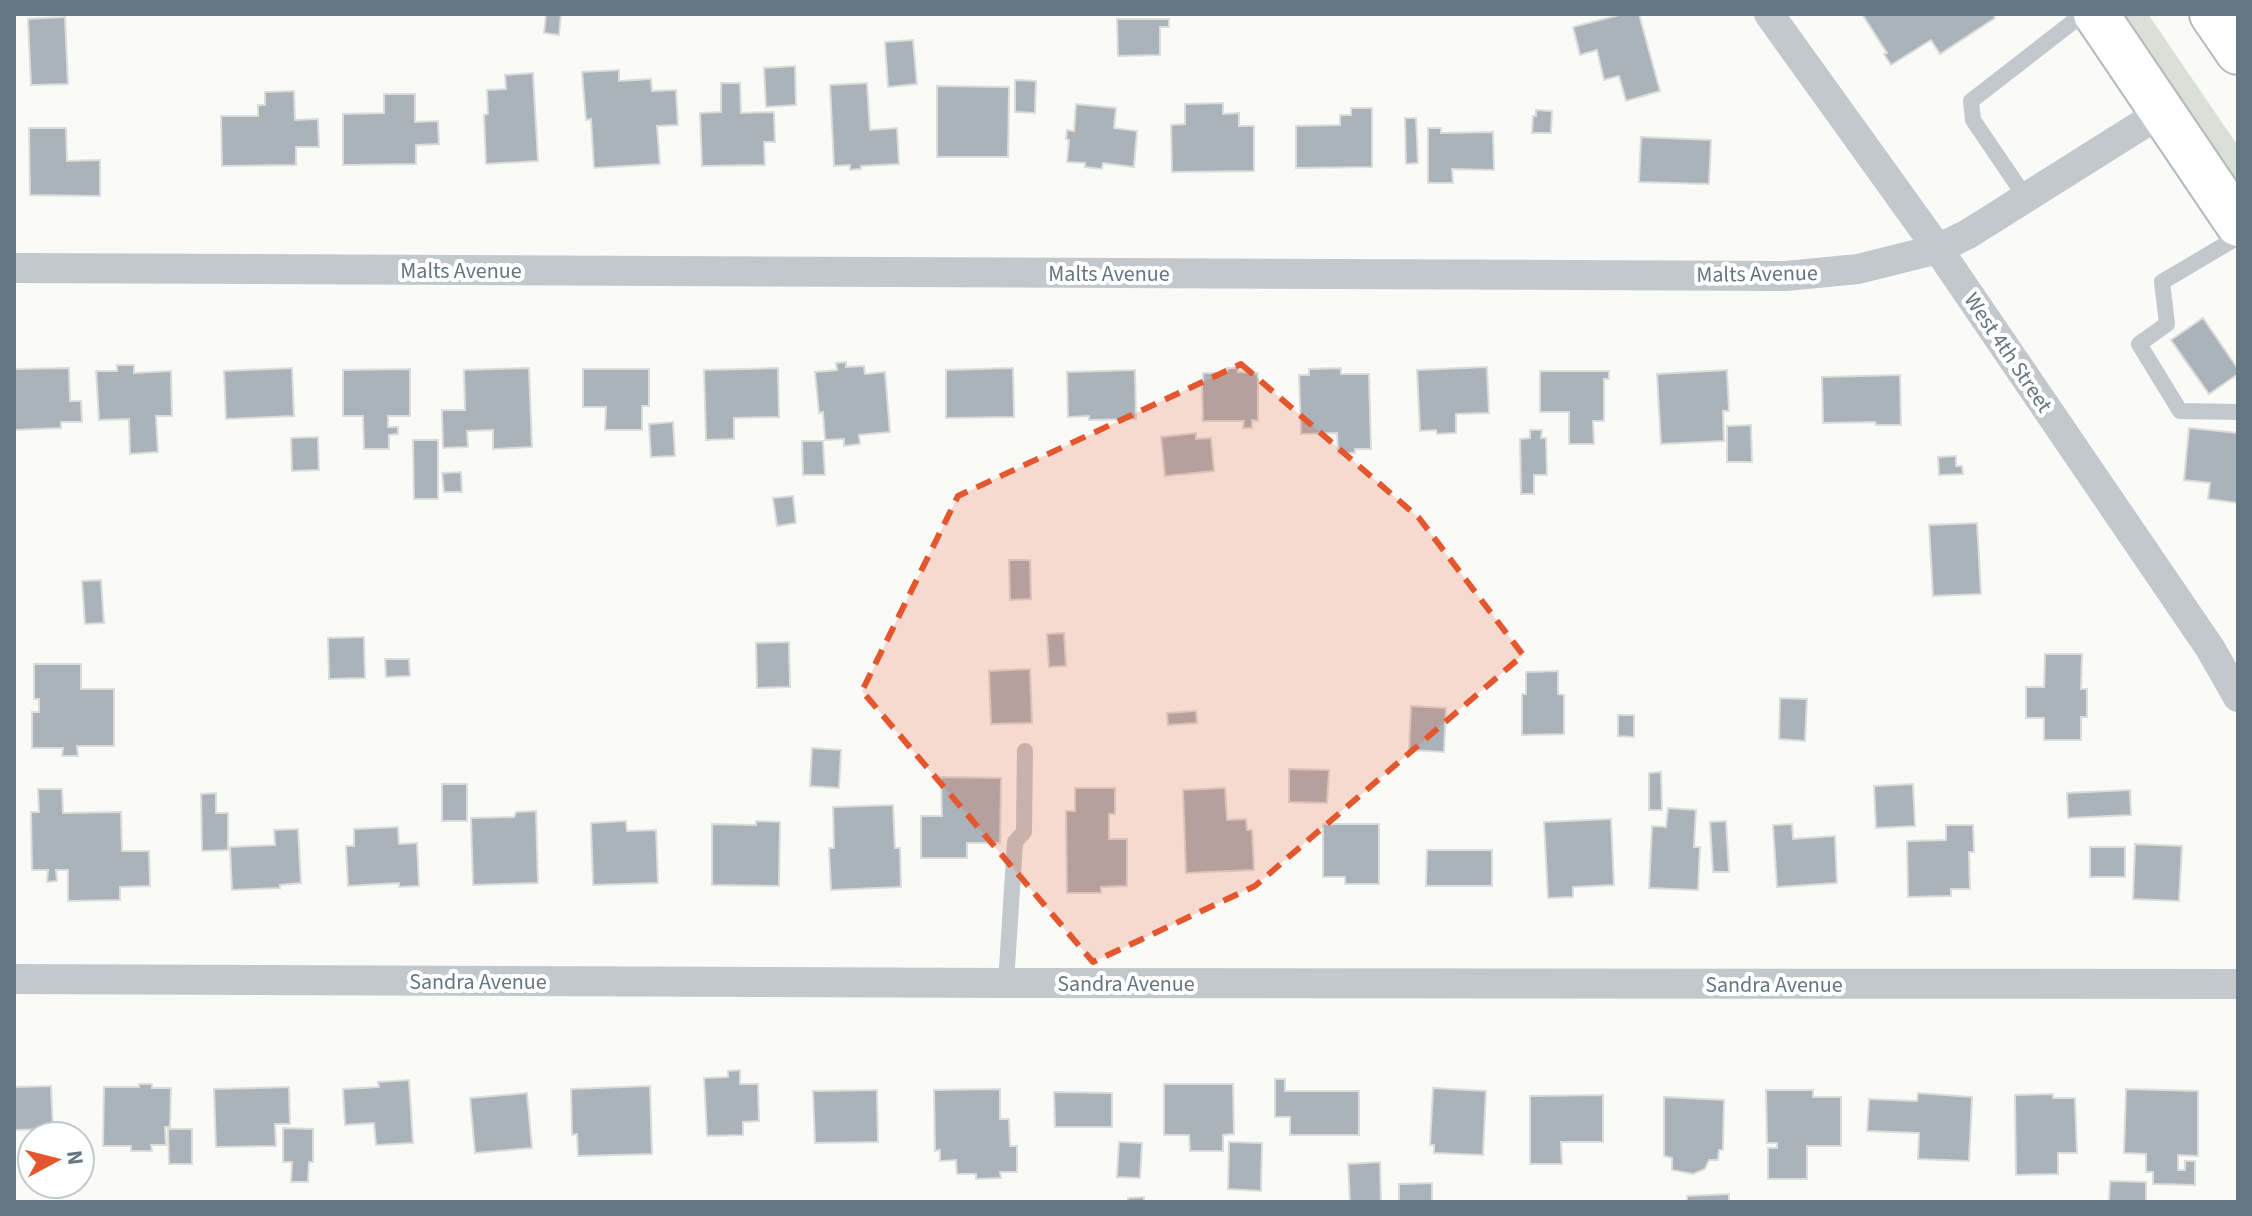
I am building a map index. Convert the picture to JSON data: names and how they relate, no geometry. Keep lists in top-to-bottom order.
{
  "streets": {
    "street": ["Malts Avenue", "West 4th Street", "Sandra Avenue"]
  },
  "crossings": [
    ["Malts Avenue", "West 4th Street"]
  ],
  "north": "right"
}
